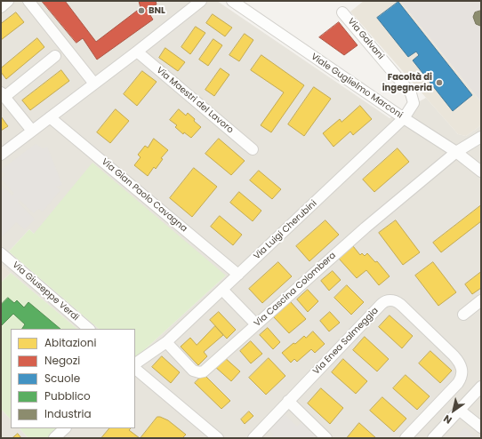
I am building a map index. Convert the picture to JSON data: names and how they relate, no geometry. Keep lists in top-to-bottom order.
{
  "streets": {
    "street": [
      "Via Galvani",
      "Viale Guglielmo Marconi",
      "Via Maestri del Lavoro",
      "Via Gian Paolo Cavagna",
      "Via Luigi Cherubini",
      "Via Cascina Colombera",
      "Via Giuseppe Verdi",
      "Via Enea Salmeggia"
    ]
  },
  "crossings": [
    ["Via Galvani", "Viale Guglielmo Marconi"],
    ["Via Galvani", "Via Luigi Cherubini"],
    ["Viale Guglielmo Marconi", "Via Luigi Cherubini"],
    ["Viale Guglielmo Marconi", "Via Cascina Colombera"],
    ["Via Gian Paolo Cavagna", "Via Luigi Cherubini"],
    ["Via Luigi Cherubini", "Via Cascina Colombera"]
  ],
  "places": ["BNL", "Facoltà di ingegneria"],
  "legend": [
    "Abitazioni",
    "Negozi",
    "Scuole",
    "Pubblico",
    "Industria"
  ],
  "north": "bottom left"
}
